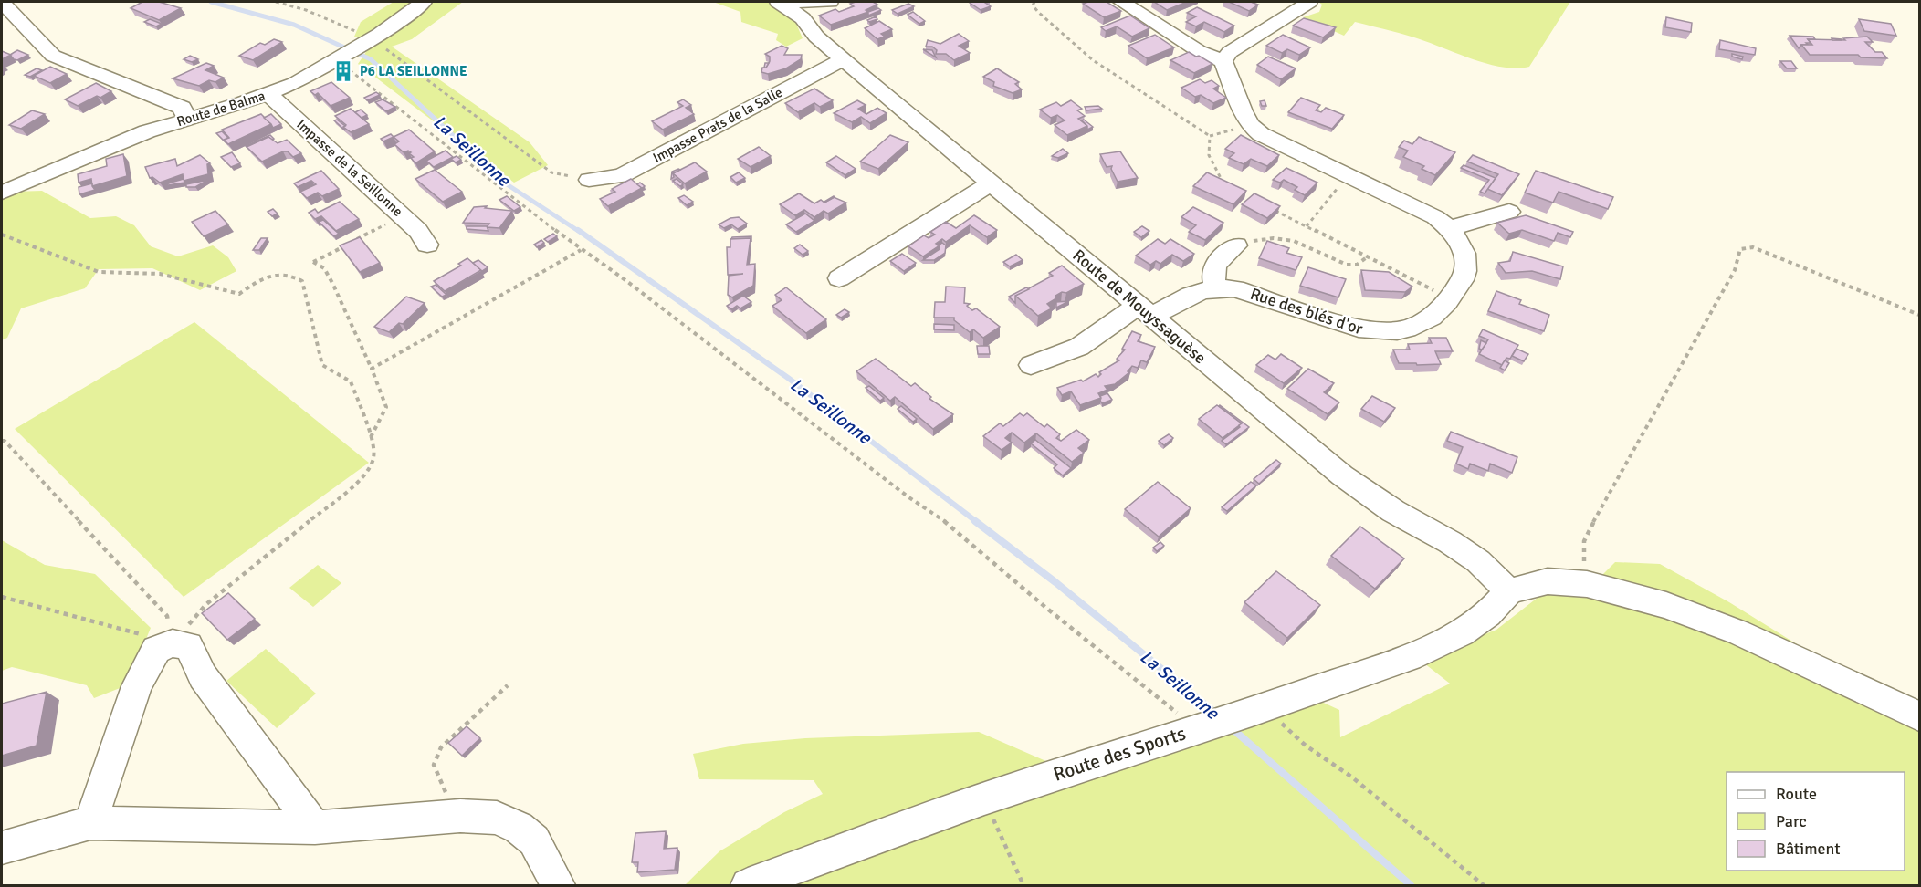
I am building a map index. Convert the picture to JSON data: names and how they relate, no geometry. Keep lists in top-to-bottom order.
{
  "streets": {
    "street": [
      "Route de Balma",
      "Impasse Prats de la Salle",
      "Impasse de la Seillonne",
      "Route de Mouyssaguèse",
      "Rue des blés d'or",
      "Route des Sports"
    ]
  },
  "crossings": [
    ["Route de Balma", "Impasse de la Seillonne"],
    ["Impasse Prats de la Salle", "Route de Mouyssaguèse"],
    ["Route de Mouyssaguèse", "Rue des blés d'or"],
    ["Route de Mouyssaguèse", "Route des Sports"]
  ],
  "water": ["La Seillonne"],
  "places": {
    "building": ["P6 LA SEILLONNE"]
  },
  "legend": ["Route", "Parc", "Bâtiment"]
}
